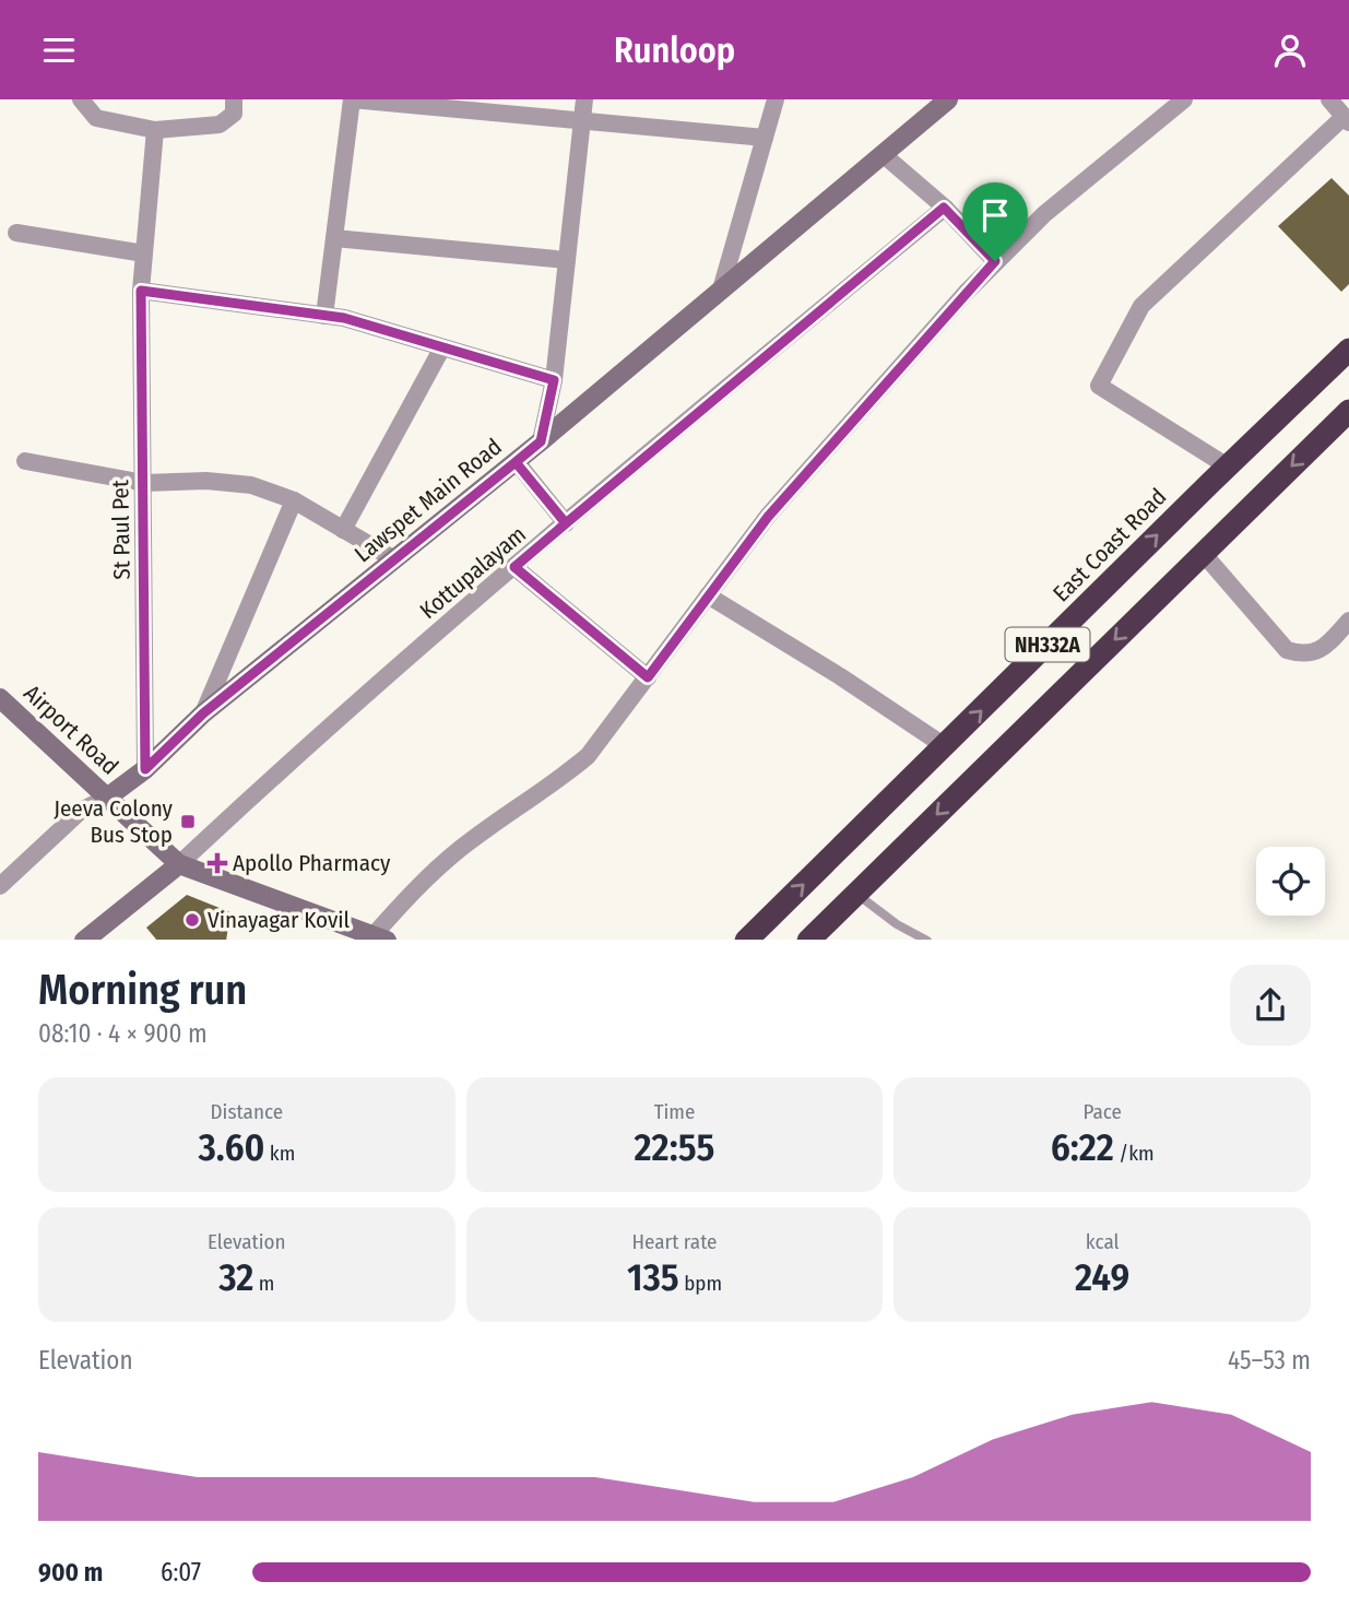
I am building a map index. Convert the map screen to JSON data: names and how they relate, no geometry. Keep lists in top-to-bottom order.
{
  "streets": {
    "highway": ["East Coast Road", "NH332A"],
    "street": [
      "Lawspet Main Road",
      "St Paul Pet",
      "Kottupalayam",
      "Airport Road"
    ]
  },
  "crossings": [
    ["Lawspet Main Road", "St Paul Pet"],
    ["Lawspet Main Road", "Airport Road"]
  ],
  "places": {
    "transit": ["Jeeva Colony Bus Stop"],
    "health": ["Apollo Pharmacy"],
    "other": ["Vinayagar Kovil"]
  },
  "page": {
    "header": "Runloop",
    "heading": ["Morning run", "08:10 · 4 × 900 m"],
    "stats": [
      ["Distance", "3.60 km"],
      ["Time", "22:55"],
      ["Pace", "6:22 /km"],
      ["Elevation", "32 m"],
      ["Heart rate", "135 bpm"],
      ["kcal", "249"]
    ],
    "chart": ["Elevation", "45–53 m"],
    "list": [
      {
        "name": "900 m",
        "note": "6:07"
      }
    ]
  }
}
